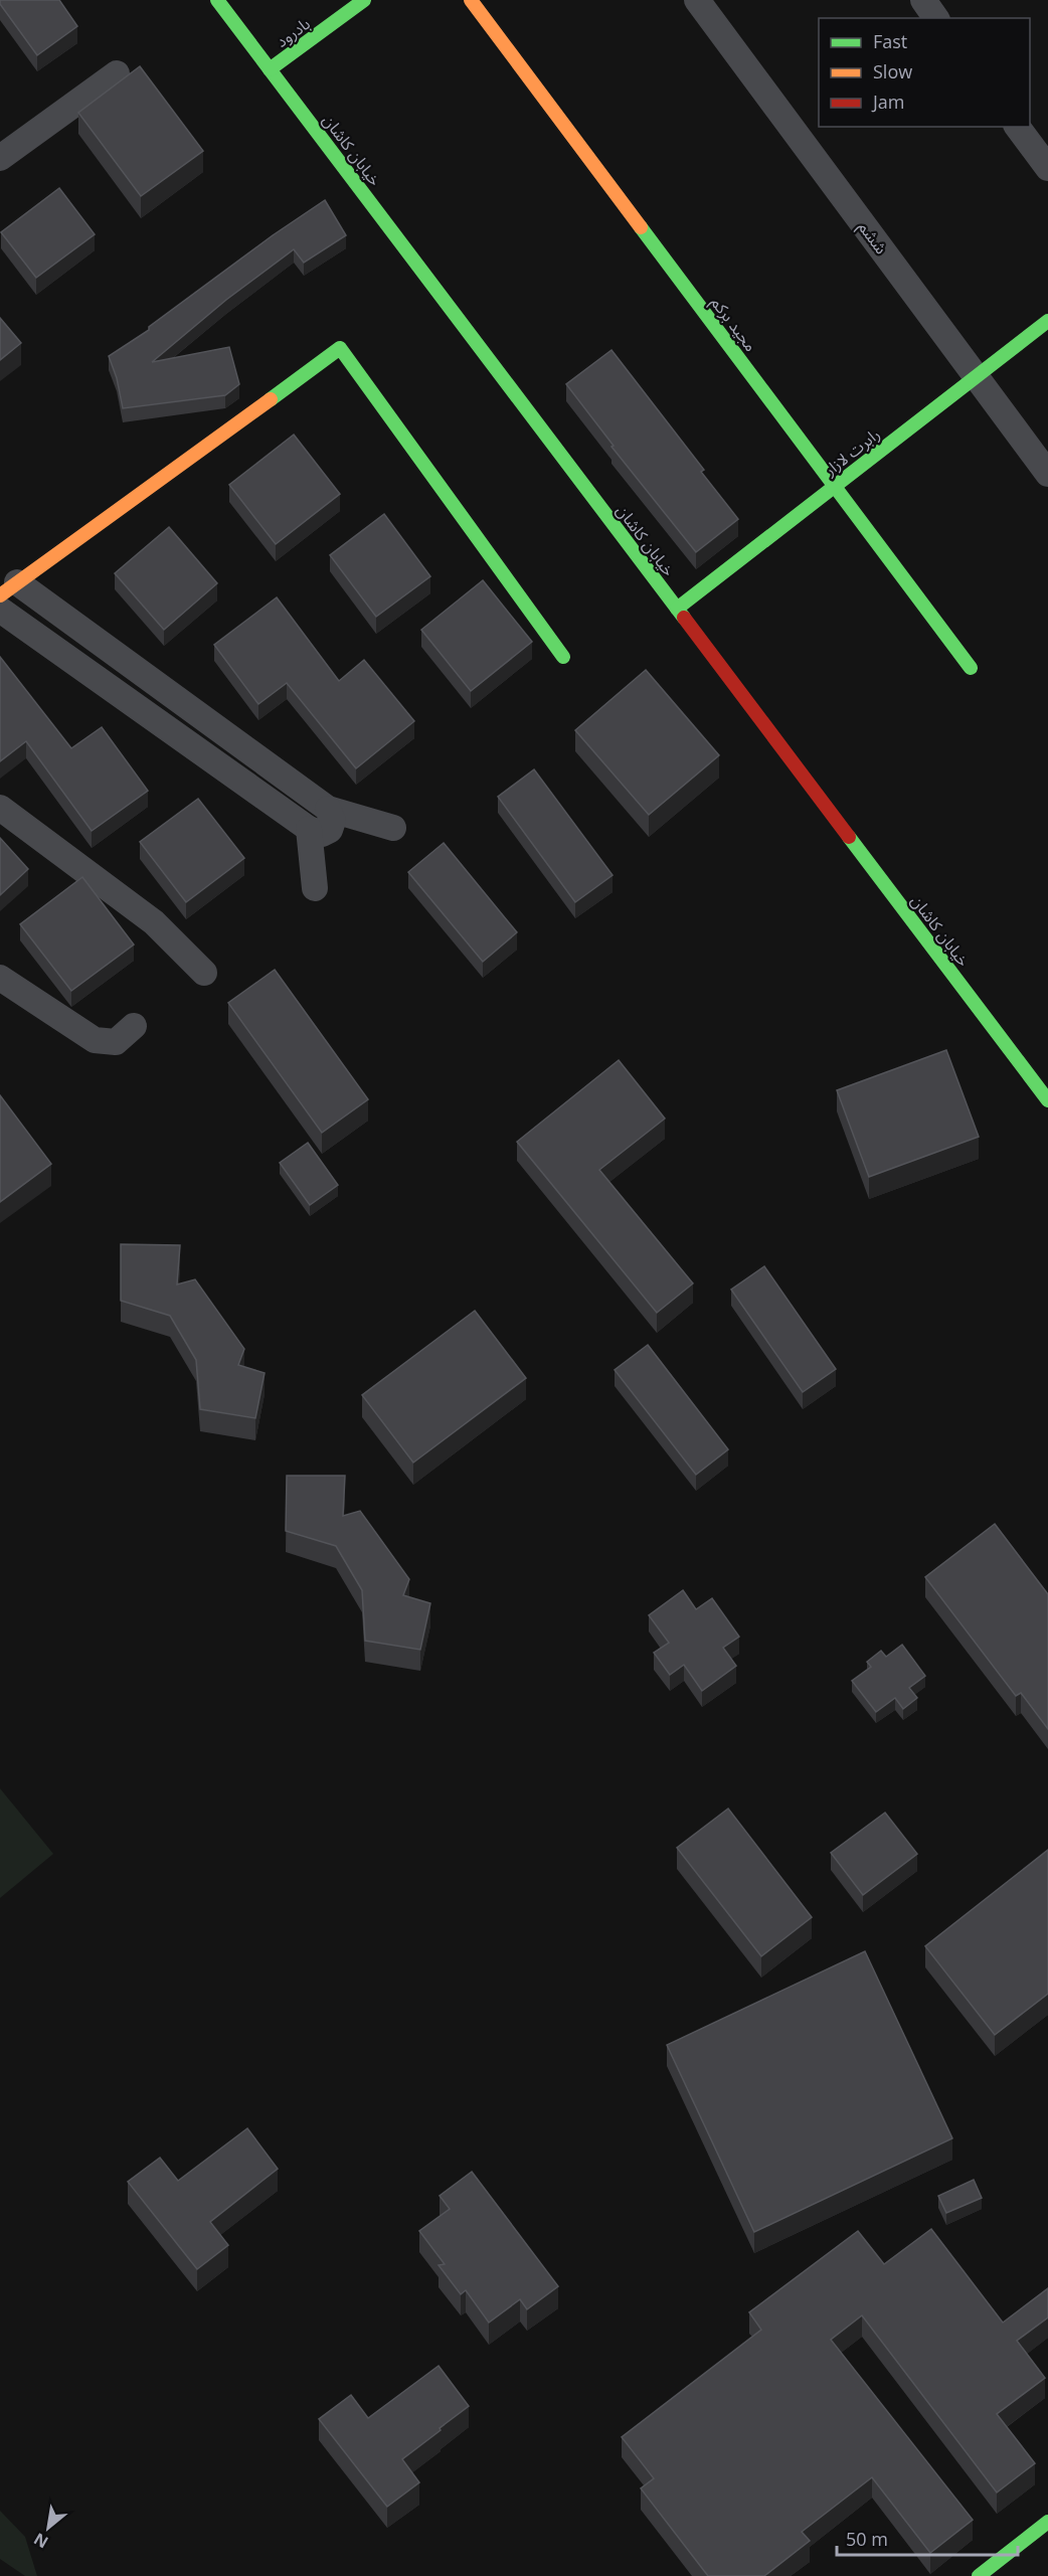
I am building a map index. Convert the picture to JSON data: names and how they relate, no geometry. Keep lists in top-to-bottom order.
{
  "streets": {
    "street": [
      "بادرود",
      "خیابان کاشان",
      "ششم",
      "مجید برکم",
      "رابرت لازار"
    ]
  },
  "crossings": [
    ["بادرود", "خیابان کاشان"],
    ["خیابان کاشان", "رابرت لازار"],
    ["ششم", "رابرت لازار"],
    ["مجید برکم", "رابرت لازار"]
  ],
  "legend": ["Fast", "Slow", "Jam"],
  "scale_bar": "50 m",
  "north": "bottom left"
}
